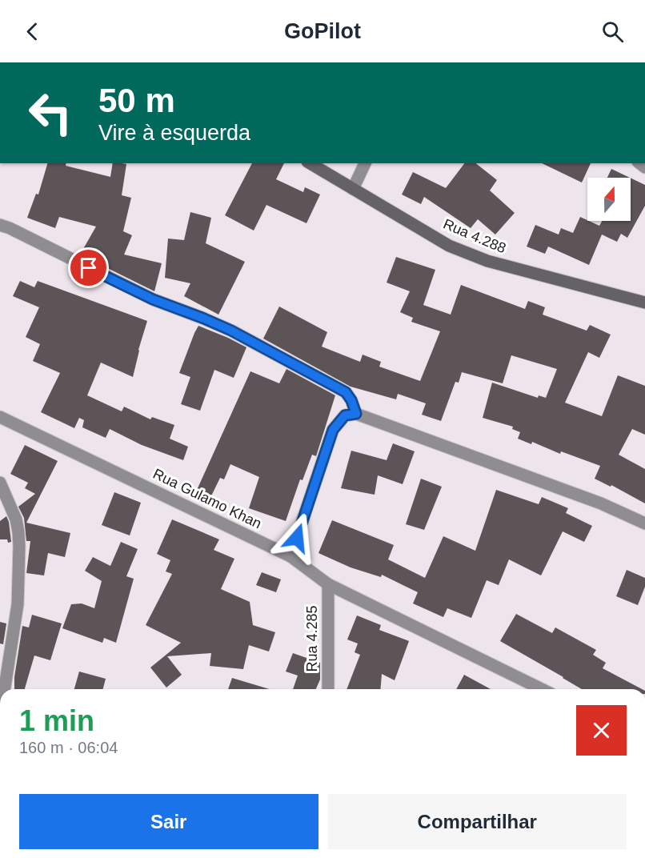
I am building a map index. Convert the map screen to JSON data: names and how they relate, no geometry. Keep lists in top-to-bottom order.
{
  "streets": {
    "street": ["Rua 4.288", "Rua Gulamo Khan", "Rua 4.285"]
  },
  "crossings": [
    ["Rua Gulamo Khan", "Rua 4.285"]
  ],
  "north": "top",
  "page": {
    "header": "GoPilot",
    "turn": ["50 m", "Vire à esquerda"],
    "heading": ["1 min", "160 m · 06:04"],
    "buttons": ["Sair", "Compartilhar"]
  }
}
